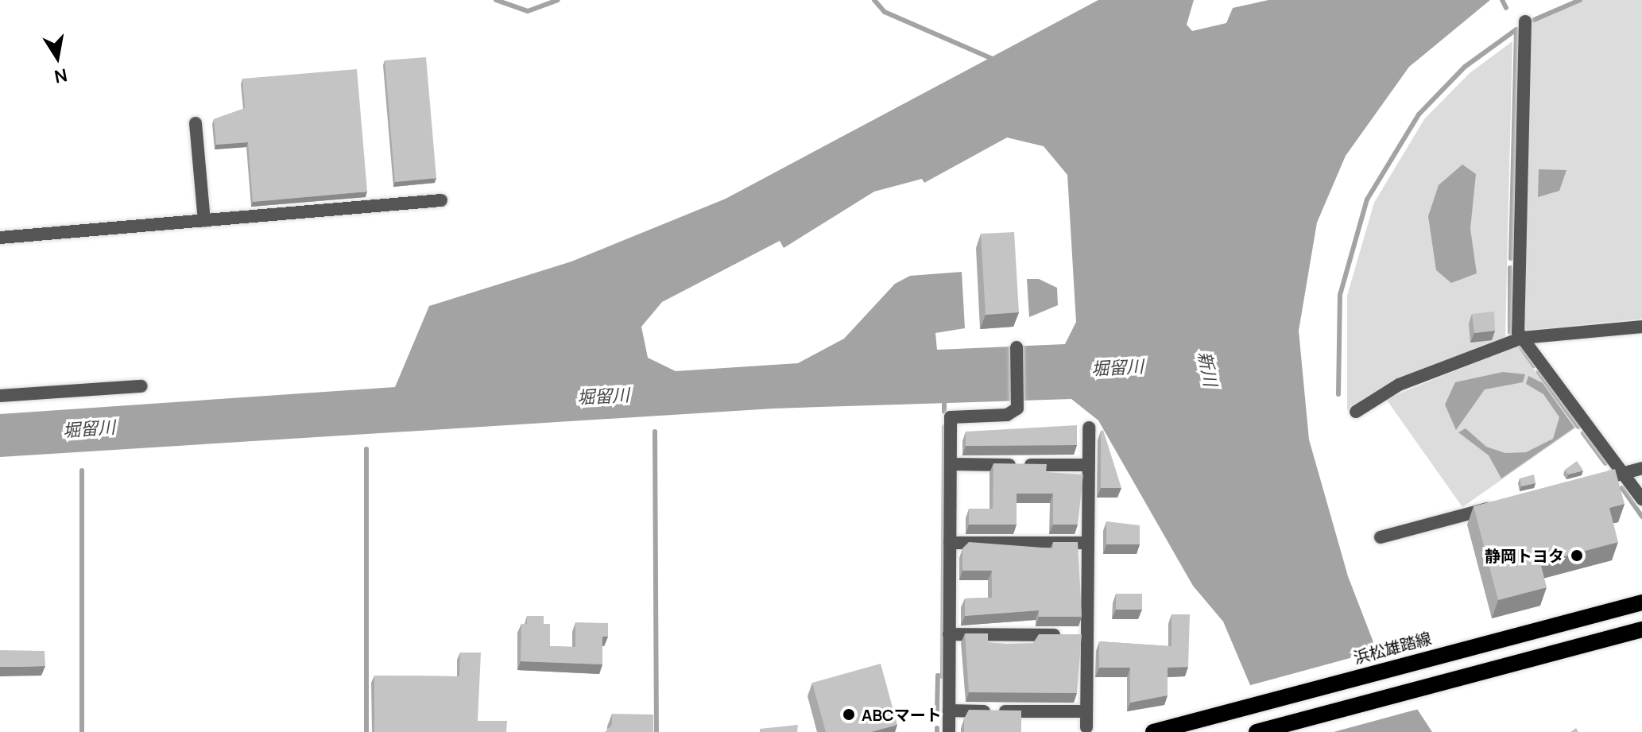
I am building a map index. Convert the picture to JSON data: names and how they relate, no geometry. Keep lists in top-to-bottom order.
{
  "streets": {
    "main road": ["浜松雄踏線"]
  },
  "water": ["堀留川", "新川"],
  "places": ["静岡トヨタ", "ABCマート"],
  "north": "bottom"
}
